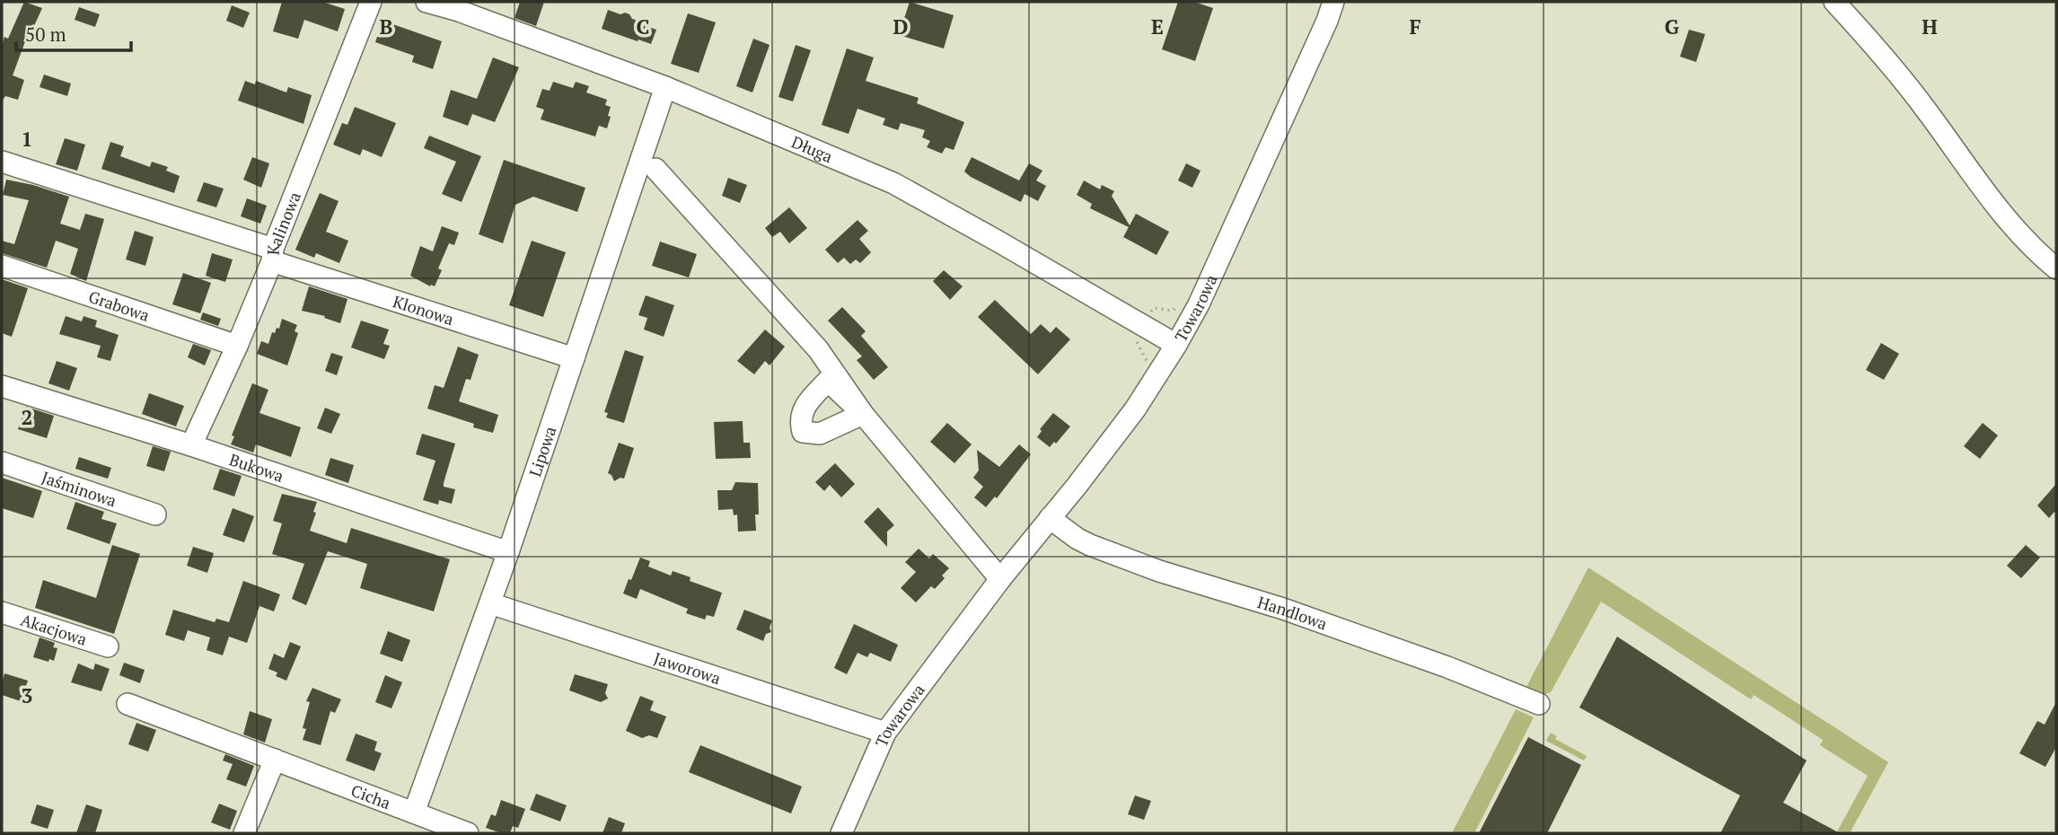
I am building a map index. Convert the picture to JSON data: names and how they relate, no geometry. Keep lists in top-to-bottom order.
{
  "streets": {
    "street": [
      "Długa",
      "Kalinowa",
      "Grabowa",
      "Towarowa",
      "Klonowa",
      "Lipowa",
      "Bukowa",
      "Jaśminowa",
      "Handlowa",
      "Akacjowa",
      "Jaworowa",
      "Cicha"
    ]
  },
  "crossings": [
    ["Długa", "Towarowa"],
    ["Długa", "Lipowa"],
    ["Kalinowa", "Grabowa"],
    ["Kalinowa", "Klonowa"],
    ["Kalinowa", "Bukowa"],
    ["Towarowa", "Handlowa"],
    ["Towarowa", "Jaworowa"],
    ["Klonowa", "Lipowa"],
    ["Lipowa", "Bukowa"],
    ["Lipowa", "Jaworowa"],
    ["Lipowa", "Cicha"]
  ],
  "scale_bar": "50 m",
  "grid": {
    "columns": [
      "B",
      "C",
      "D",
      "E",
      "F",
      "G",
      "H"
    ],
    "rows": ["1", "2", "3"]
  }
}
